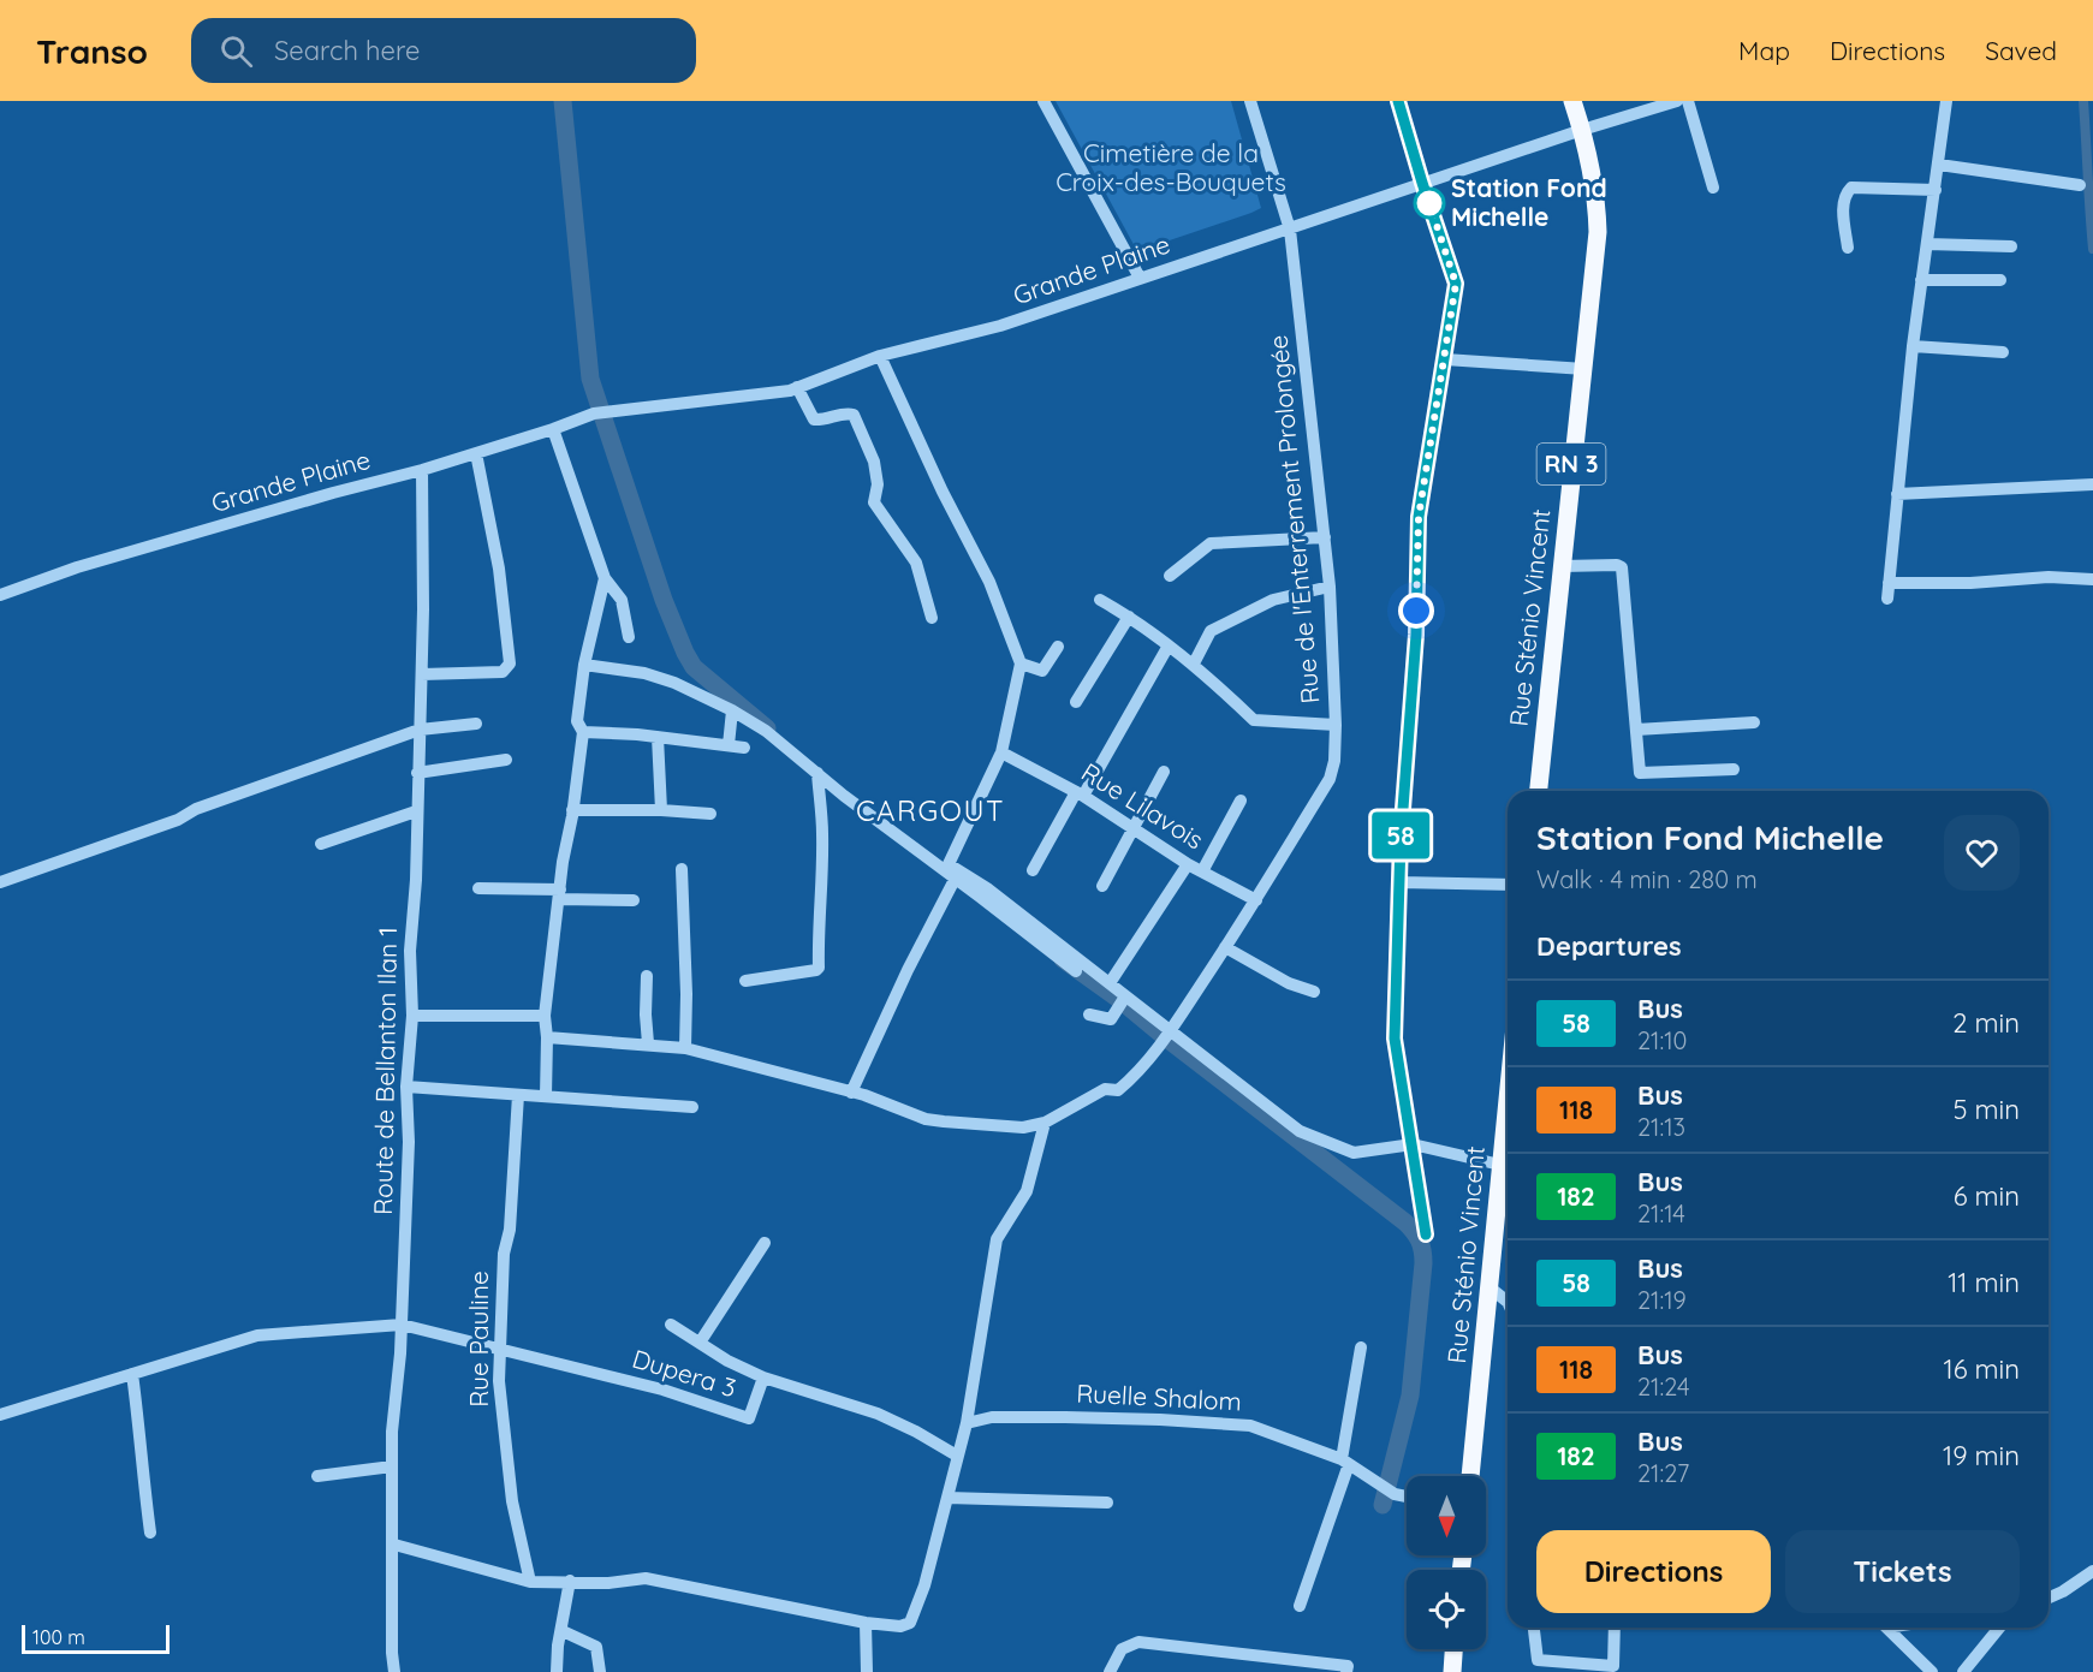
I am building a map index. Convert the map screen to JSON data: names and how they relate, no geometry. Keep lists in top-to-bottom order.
{
  "streets": {
    "main road": ["RN 3", "Rue Sténio Vincent"],
    "street": [
      "Grande Plaine",
      "Rue de l'Enterrement Prolongée",
      "Rue Lilavois",
      "Route de Bellanton Ilan 1",
      "Rue Pauline",
      "Dupera 3",
      "Ruelle Shalom"
    ]
  },
  "crossings": [
    ["Grande Plaine", "Rue de l'Enterrement Prolongée"],
    ["Grande Plaine", "Rue Sténio Vincent"],
    ["Grande Plaine", "Route de Bellanton Ilan 1"],
    ["Rue de l'Enterrement Prolongée", "Rue Lilavois"],
    ["Route de Bellanton Ilan 1", "Dupera 3"],
    ["Rue Pauline", "Dupera 3"]
  ],
  "districts": ["CARGOUT"],
  "parks": ["Cimetière de la Croix-des-Bouquets"],
  "places": ["Station Fond Michelle"],
  "lines": ["bus line 58"],
  "scale_bar": "100 m",
  "north": "bottom",
  "page": {
    "header": "Transo",
    "search": "Search here",
    "nav": ["Map", "Directions", "Saved"],
    "on_map": "58",
    "heading": [
      ["Station Fond Michelle", "Walk · 4 min · 280 m"],
      "Departures"
    ],
    "list": [
      {
        "mark": "58",
        "name": "Bus",
        "note": "21:10",
        "value": "2 min"
      },
      {
        "mark": "118",
        "name": "Bus",
        "note": "21:13",
        "value": "5 min"
      },
      {
        "mark": "182",
        "name": "Bus",
        "note": "21:14",
        "value": "6 min"
      },
      {
        "mark": "58",
        "name": "Bus",
        "note": "21:19",
        "value": "11 min"
      },
      {
        "mark": "118",
        "name": "Bus",
        "note": "21:24",
        "value": "16 min"
      },
      {
        "mark": "182",
        "name": "Bus",
        "note": "21:27",
        "value": "19 min"
      }
    ],
    "buttons": ["Directions", "Tickets"],
    "scale": "100 m"
  }
}
